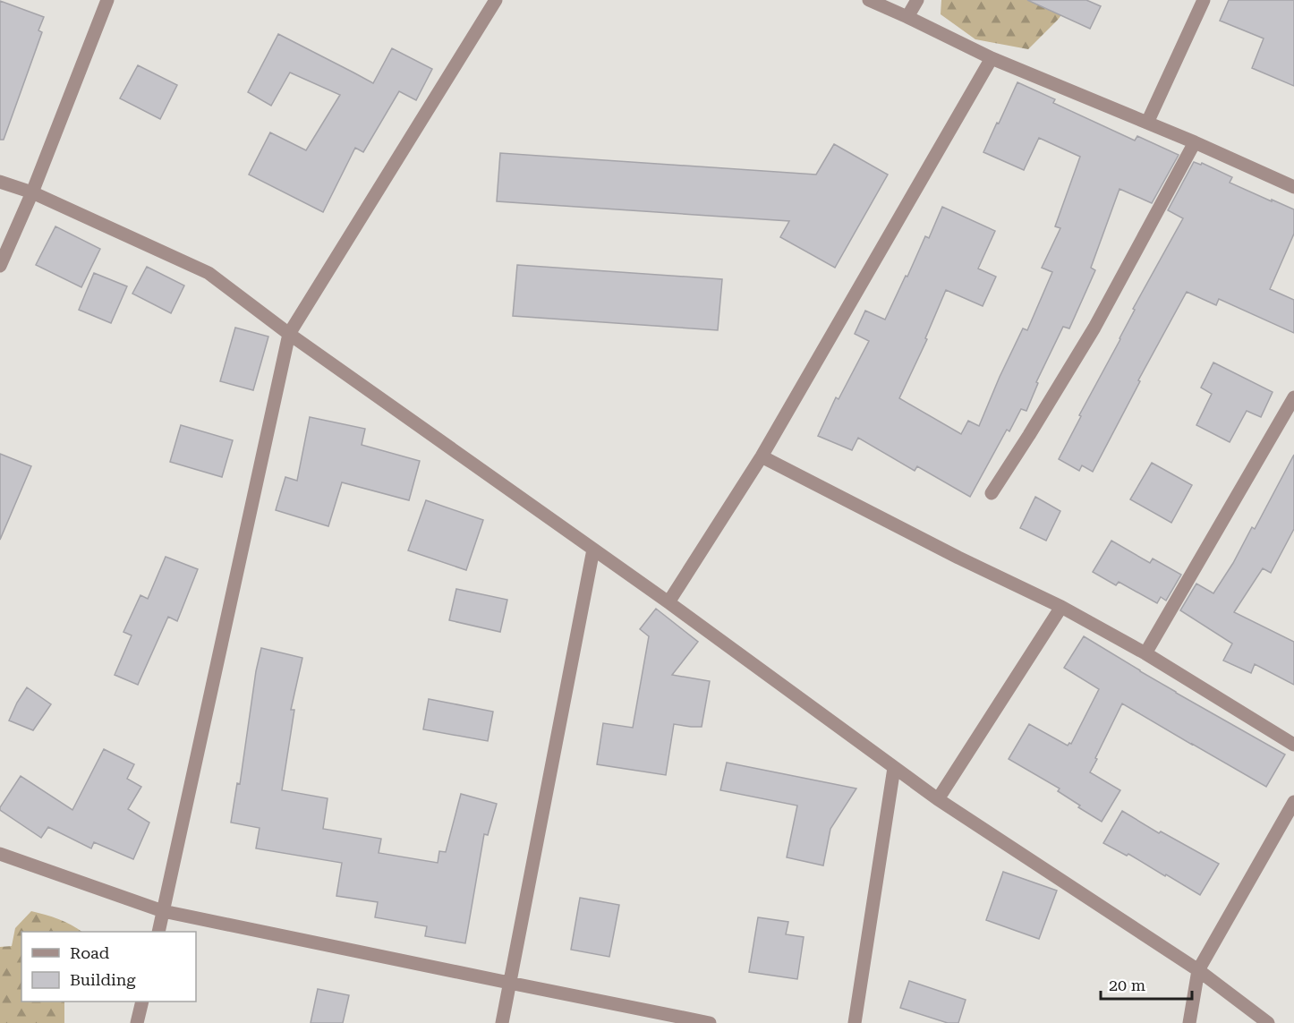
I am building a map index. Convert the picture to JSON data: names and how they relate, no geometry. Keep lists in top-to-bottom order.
{
  "legend": ["Road", "Building"],
  "scale_bar": "20 m"
}
